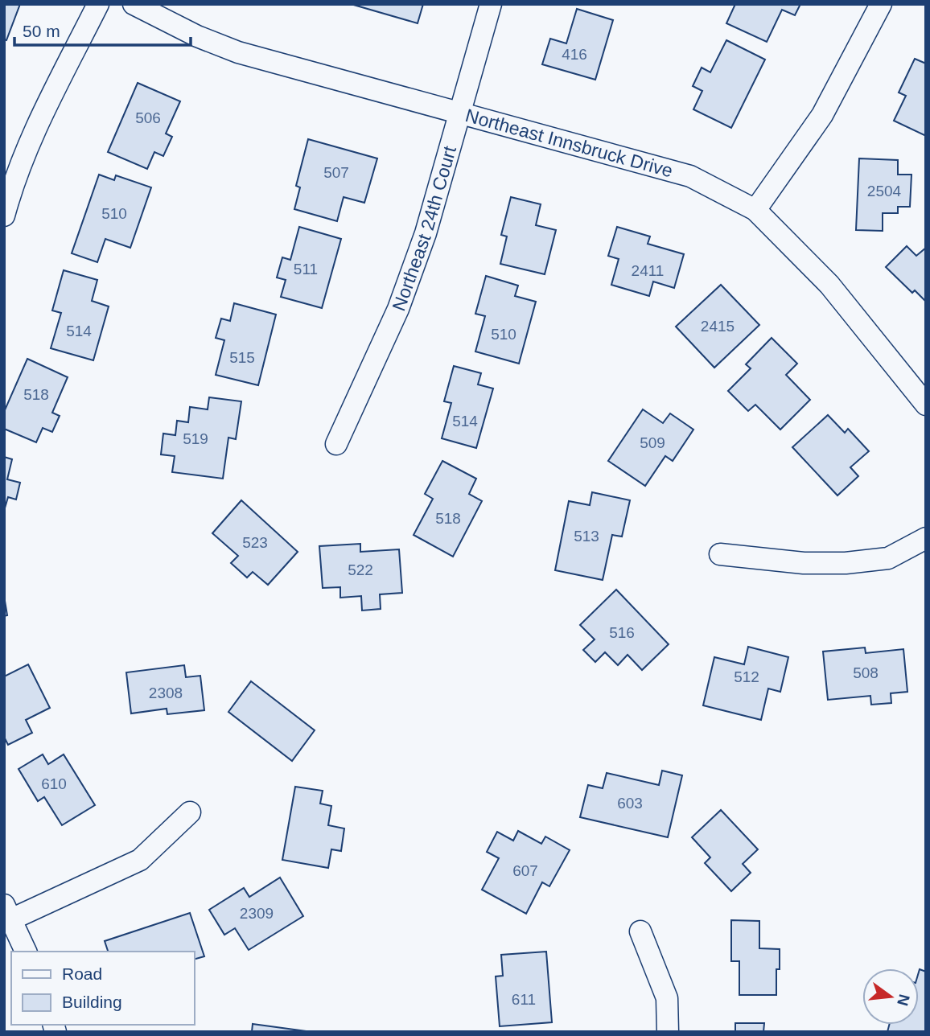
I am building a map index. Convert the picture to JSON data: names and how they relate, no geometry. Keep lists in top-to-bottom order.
{
  "streets": {
    "street": ["Northeast Innsbruck Drive", "Northeast 24th Court"]
  },
  "crossings": [
    ["Northeast Innsbruck Drive", "Northeast 24th Court"]
  ],
  "house_numbers": [
    "416",
    "506",
    "507",
    "2504",
    "510",
    "511",
    "2411",
    "2415",
    "514",
    "510",
    "515",
    "518",
    "514",
    "519",
    "509",
    "518",
    "513",
    "523",
    "522",
    "516",
    "508",
    "512",
    "2308",
    "610",
    "603",
    "607",
    "2309",
    "611"
  ],
  "legend": ["Road", "Building"],
  "scale_bar": "50 m",
  "north": "right"
}
